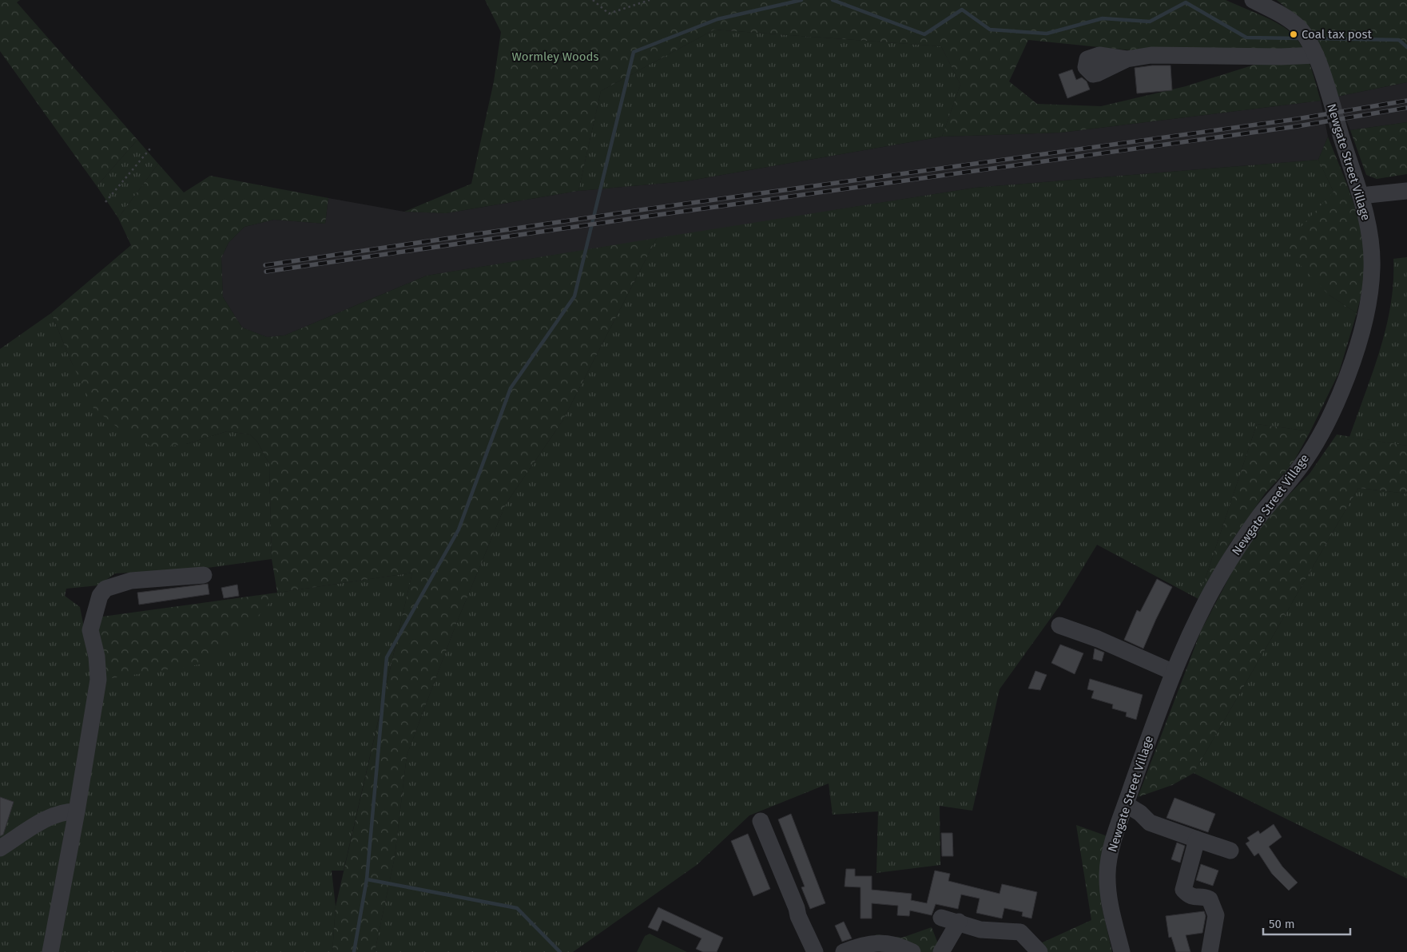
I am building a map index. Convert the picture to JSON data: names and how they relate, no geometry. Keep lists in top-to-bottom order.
{
  "streets": {
    "street": ["Newgate Street Village"]
  },
  "parks": ["Wormley Woods"],
  "places": ["Coal tax post"],
  "scale_bar": "50 m"
}
